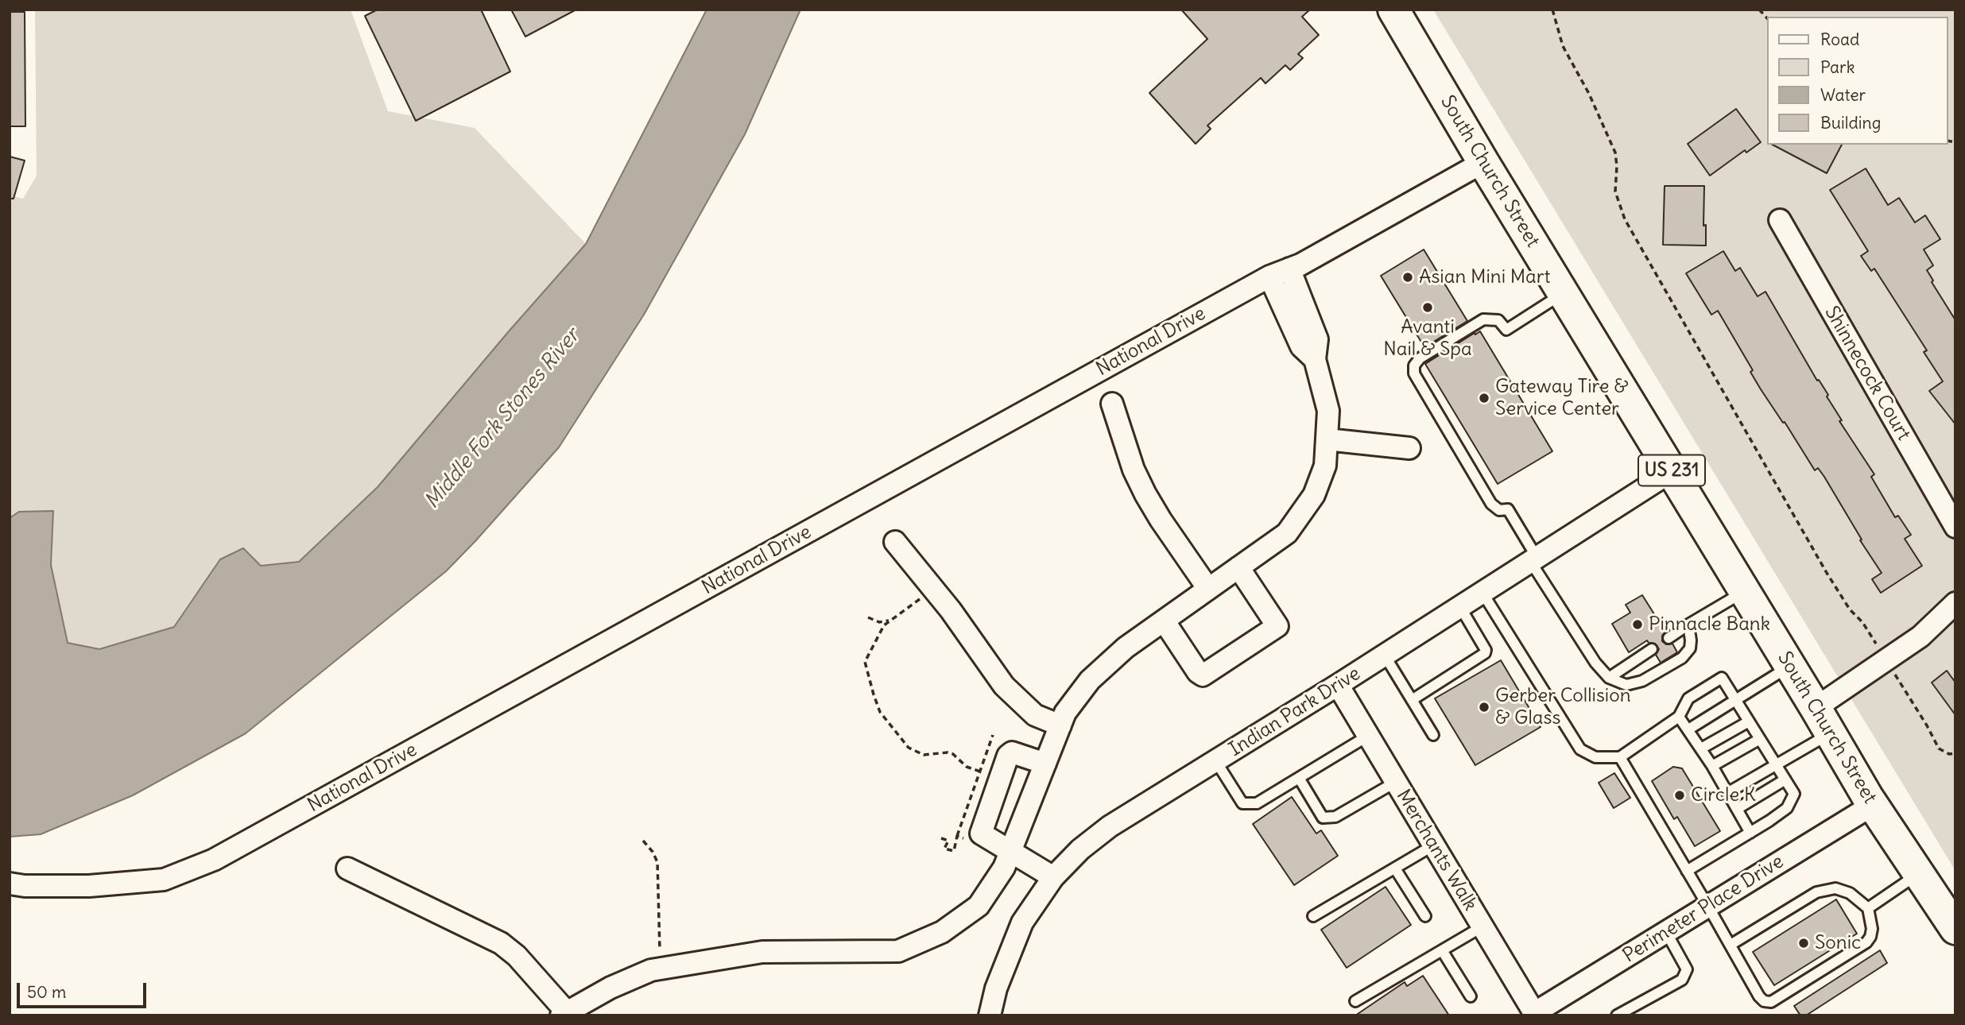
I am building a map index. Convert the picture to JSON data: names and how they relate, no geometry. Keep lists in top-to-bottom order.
{
  "streets": {
    "highway": ["South Church Street", "US 231"],
    "street": [
      "National Drive",
      "Shinnecock Court",
      "Indian Park Drive",
      "Merchants Walk",
      "Perimeter Place Drive"
    ]
  },
  "crossings": [
    ["South Church Street", "National Drive"],
    ["South Church Street", "Indian Park Drive"],
    ["South Church Street", "Perimeter Place Drive"],
    ["Indian Park Drive", "Merchants Walk"],
    ["Merchants Walk", "Perimeter Place Drive"]
  ],
  "water": ["Middle Fork Stones River"],
  "places": [
    "Asian Mini Mart",
    "Avanti Nail & Spa",
    "Gateway Tire & Service Center",
    "Pinnacle Bank",
    "Gerber Collision & Glass",
    "Circle K",
    "Sonic"
  ],
  "legend": [
    "Road",
    "Park",
    "Water",
    "Building"
  ],
  "scale_bar": "50 m"
}
